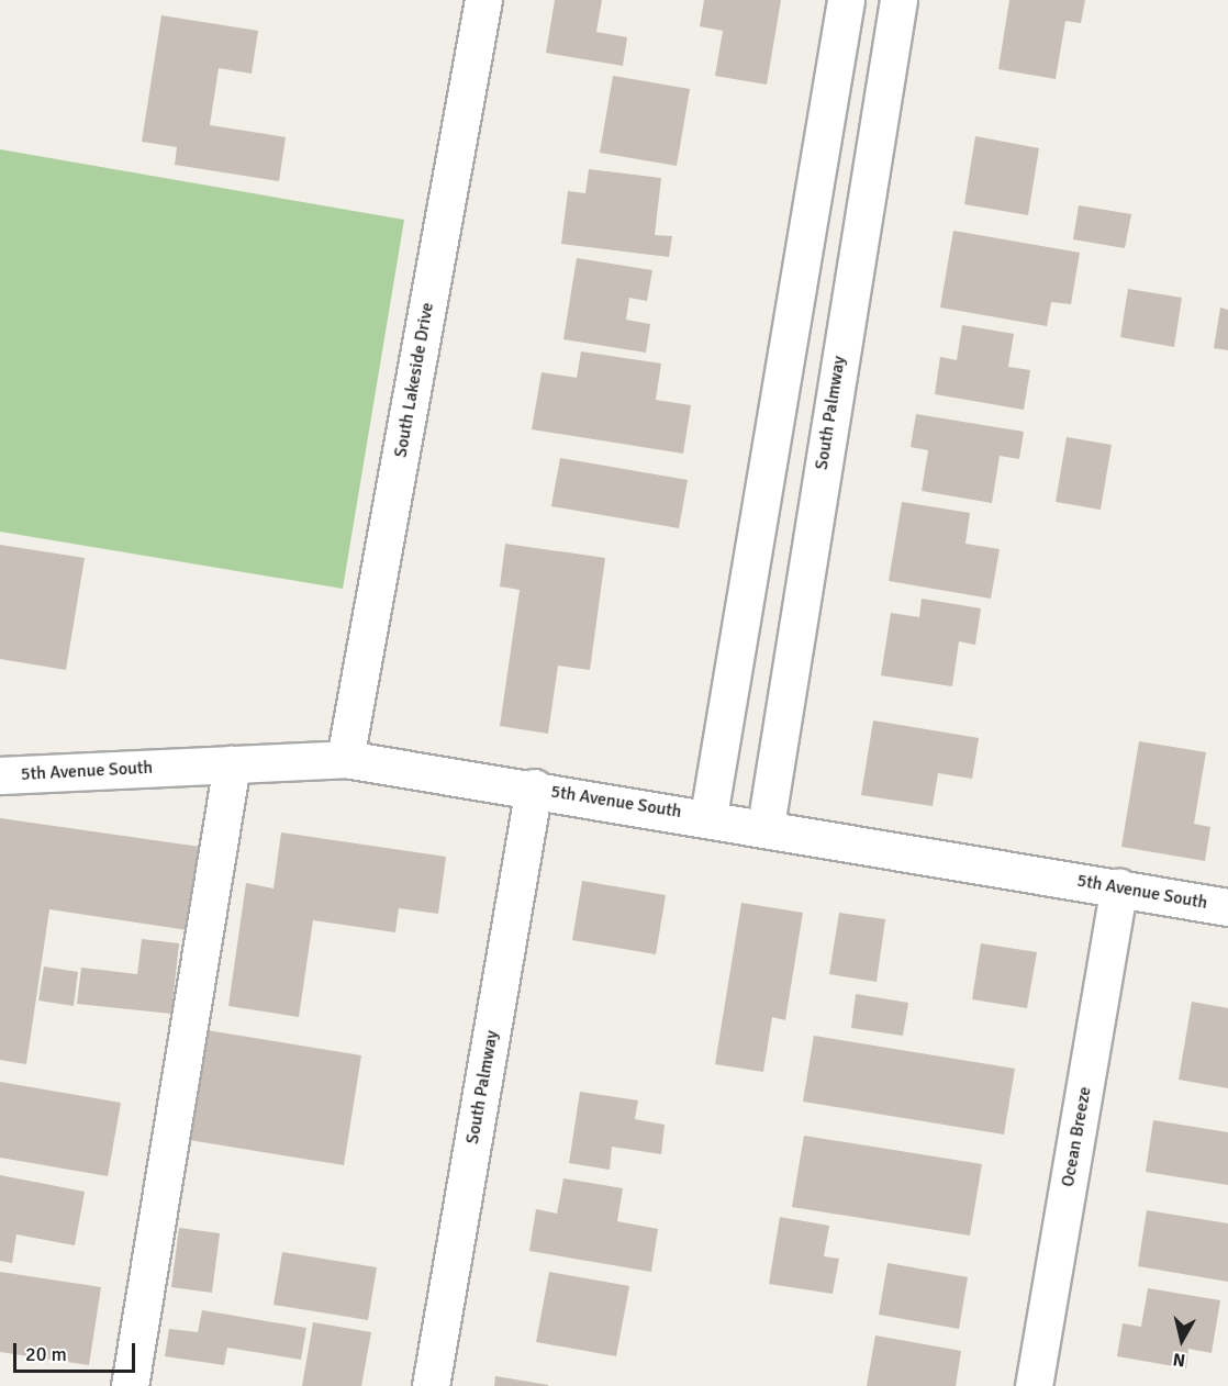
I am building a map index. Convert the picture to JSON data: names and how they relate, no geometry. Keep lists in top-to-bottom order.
{
  "streets": {
    "street": [
      "South Lakeside Drive",
      "South Palmway",
      "5th Avenue South",
      "Ocean Breeze"
    ]
  },
  "crossings": [
    ["South Lakeside Drive", "5th Avenue South"],
    ["South Palmway", "5th Avenue South"],
    ["5th Avenue South", "Ocean Breeze"]
  ],
  "scale_bar": "20 m",
  "north": "bottom"
}
